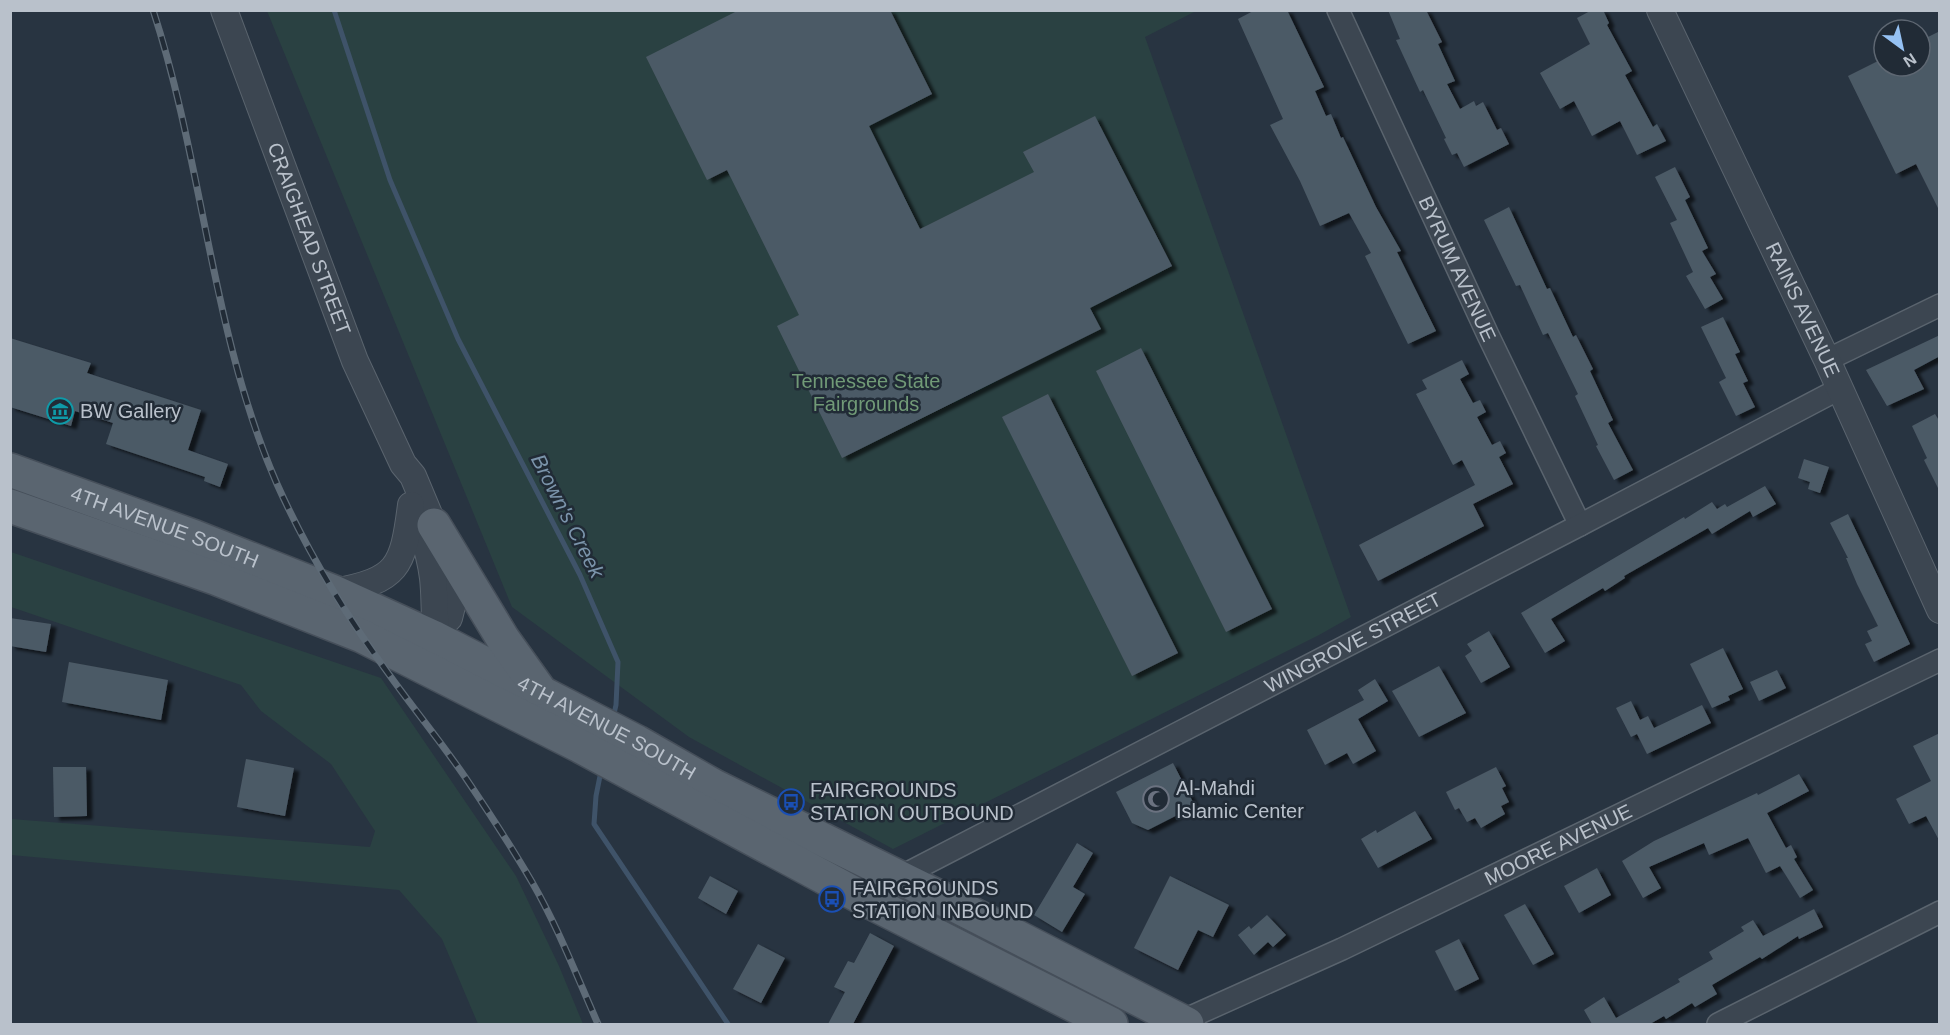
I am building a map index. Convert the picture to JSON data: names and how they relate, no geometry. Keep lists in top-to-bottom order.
{
  "streets": {
    "main road": ["4TH AVENUE SOUTH"],
    "street": [
      "CRAIGHEAD STREET",
      "BYRUM AVENUE",
      "RAINS AVENUE",
      "WINGROVE STREET",
      "MOORE AVENUE"
    ]
  },
  "crossings": [
    ["CRAIGHEAD STREET", "4TH AVENUE SOUTH"],
    ["BYRUM AVENUE", "WINGROVE STREET"],
    ["RAINS AVENUE", "WINGROVE STREET"],
    ["4TH AVENUE SOUTH", "WINGROVE STREET"],
    ["4TH AVENUE SOUTH", "MOORE AVENUE"]
  ],
  "water": ["Brown's Creek"],
  "parks": ["Tennessee State Fairgrounds"],
  "places": {
    "museum": ["BW Gallery"],
    "mosque": ["Al-Mahdi Islamic Center"],
    "bus stop": ["FAIRGROUNDS STATION OUTBOUND", "FAIRGROUNDS STATION INBOUND"]
  },
  "north": "bottom right"
}
